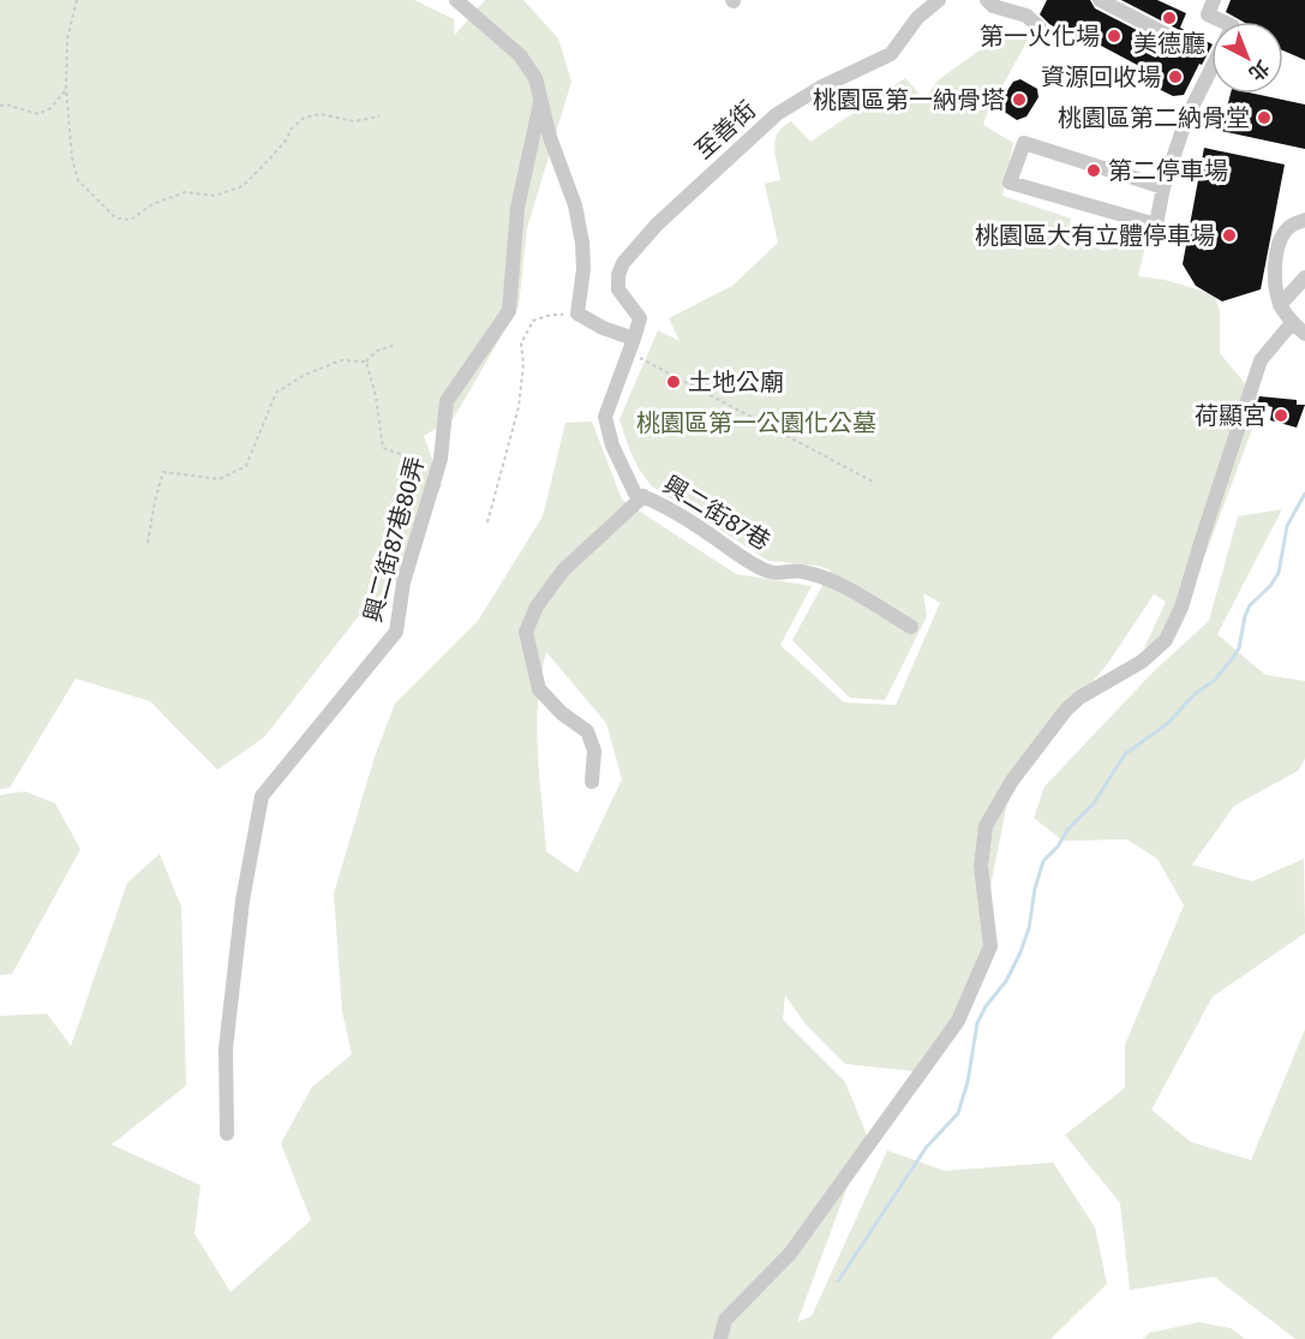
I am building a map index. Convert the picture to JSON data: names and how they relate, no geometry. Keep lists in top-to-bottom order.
{
  "streets": {
    "street": ["至善街", "興二街87巷", "興二街87巷80弄"]
  },
  "crossings": [
    ["至善街", "興二街87巷"]
  ],
  "parks": ["桃園區第一公園化公墓"],
  "places": [
    "美德廳",
    "第一火化場",
    "資源回收場",
    "桃園區第一納骨塔",
    "桃園區第二納骨堂",
    "第二停車場",
    "桃園區大有立體停車場",
    "土地公廟",
    "荷顯宮"
  ],
  "north": "bottom right"
}
